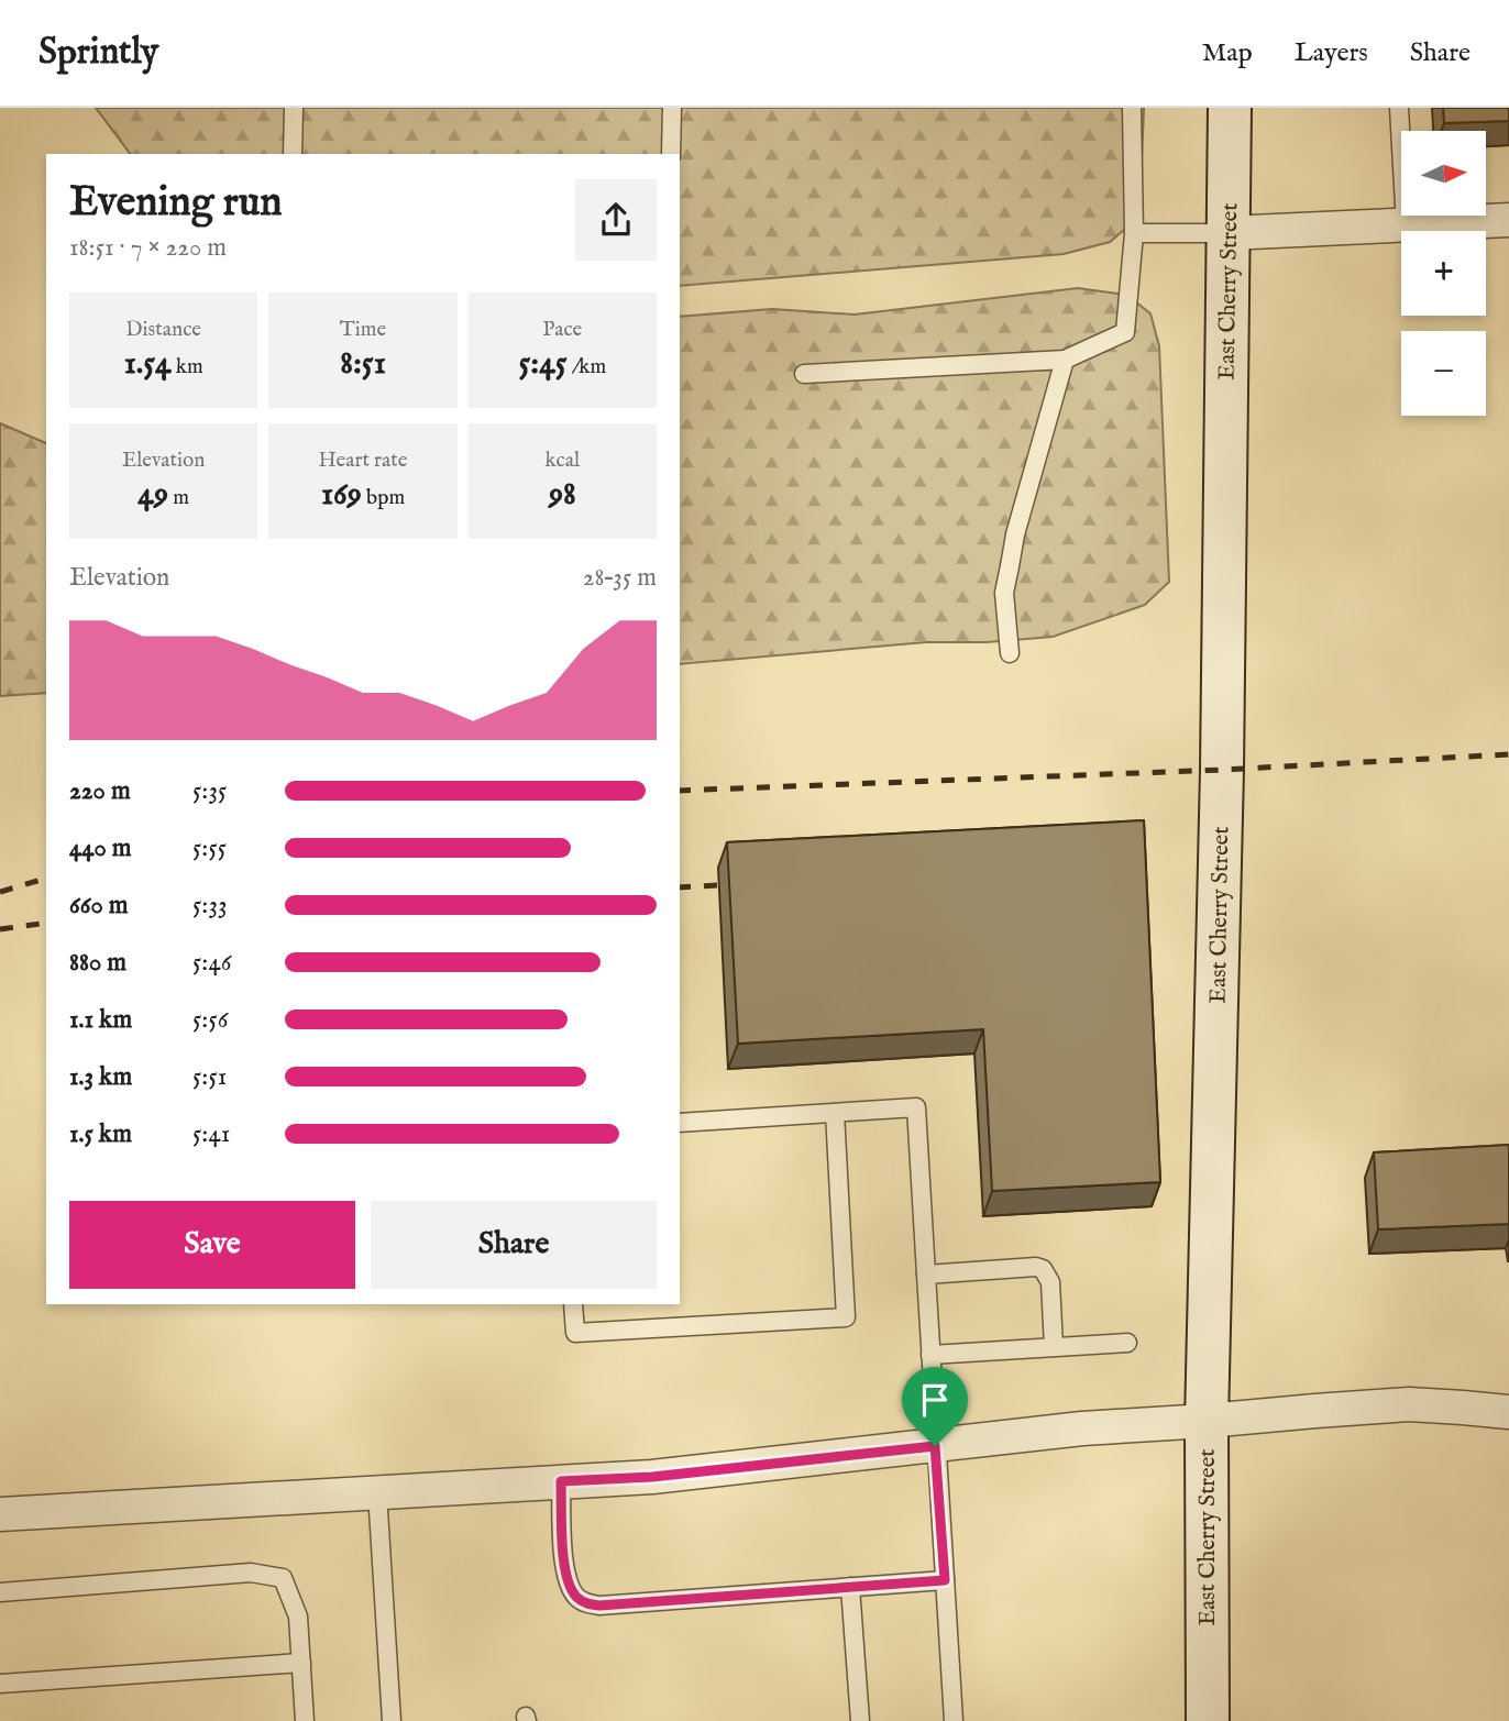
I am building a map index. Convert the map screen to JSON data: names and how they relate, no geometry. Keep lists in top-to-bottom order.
{
  "streets": {
    "street": ["East Cherry Street"]
  },
  "north": "right",
  "page": {
    "header": "Sprintly",
    "nav": ["Map", "Layers", "Share"],
    "map_buttons": ["+", "−"],
    "heading": ["Evening run", "18:51 · 7 × 220 m"],
    "stats": [
      ["Distance", "1.54 km"],
      ["Time", "8:51"],
      ["Pace", "5:45 /km"],
      ["Elevation", "49 m"],
      ["Heart rate", "169 bpm"],
      ["kcal", "98"]
    ],
    "chart": ["Elevation", "28–35 m"],
    "list": [
      {
        "name": "220 m",
        "note": "5:35"
      },
      {
        "name": "440 m",
        "note": "5:55"
      },
      {
        "name": "660 m",
        "note": "5:33"
      },
      {
        "name": "880 m",
        "note": "5:46"
      },
      {
        "name": "1.1 km",
        "note": "5:56"
      },
      {
        "name": "1.3 km",
        "note": "5:51"
      },
      {
        "name": "1.5 km",
        "note": "5:41"
      }
    ],
    "buttons": ["Save", "Share"]
  }
}
